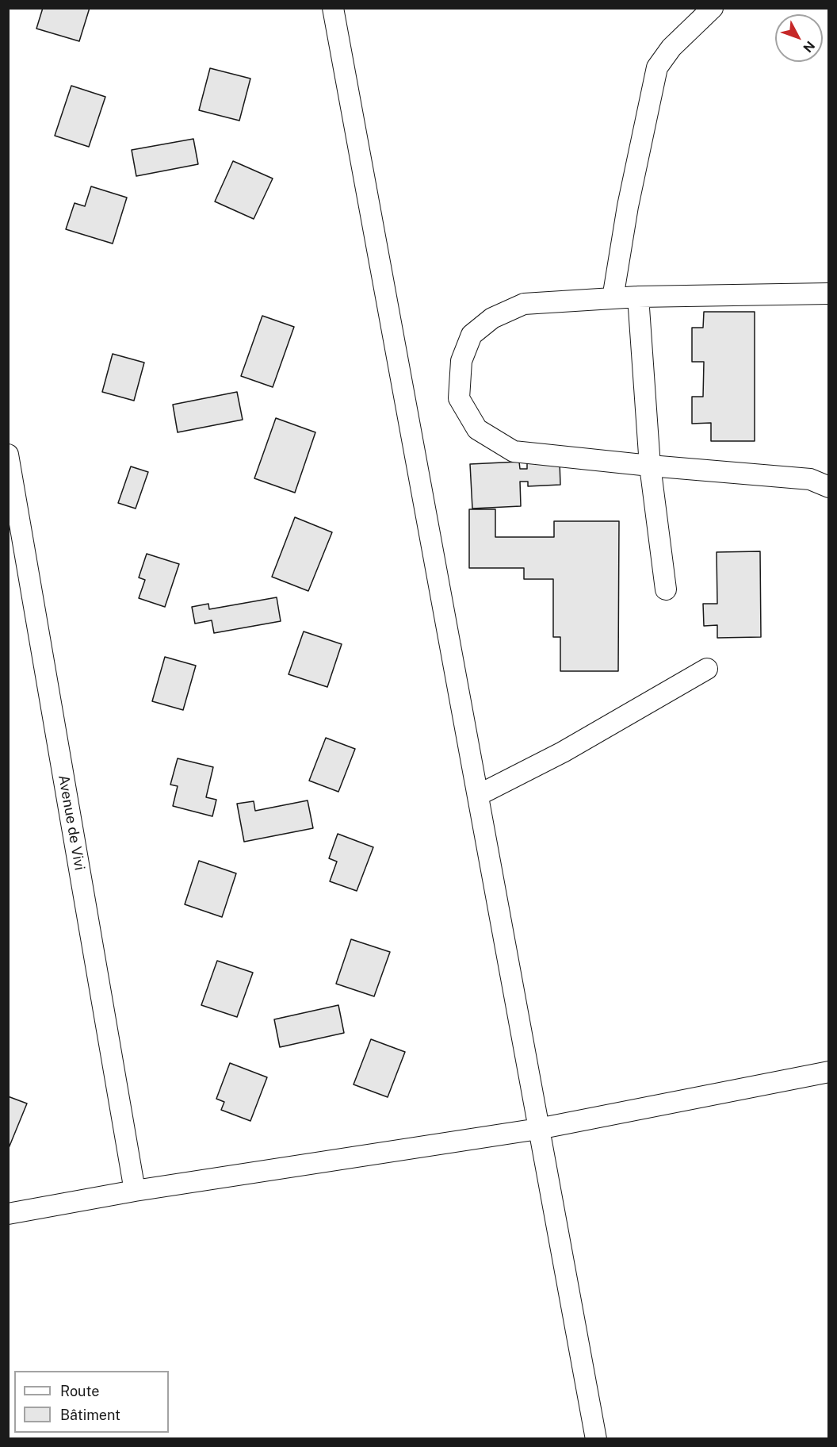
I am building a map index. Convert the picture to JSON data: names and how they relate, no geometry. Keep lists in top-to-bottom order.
{
  "streets": {
    "street": ["Avenue de Vivi"]
  },
  "legend": ["Route", "Bâtiment"],
  "north": "bottom right"
}
